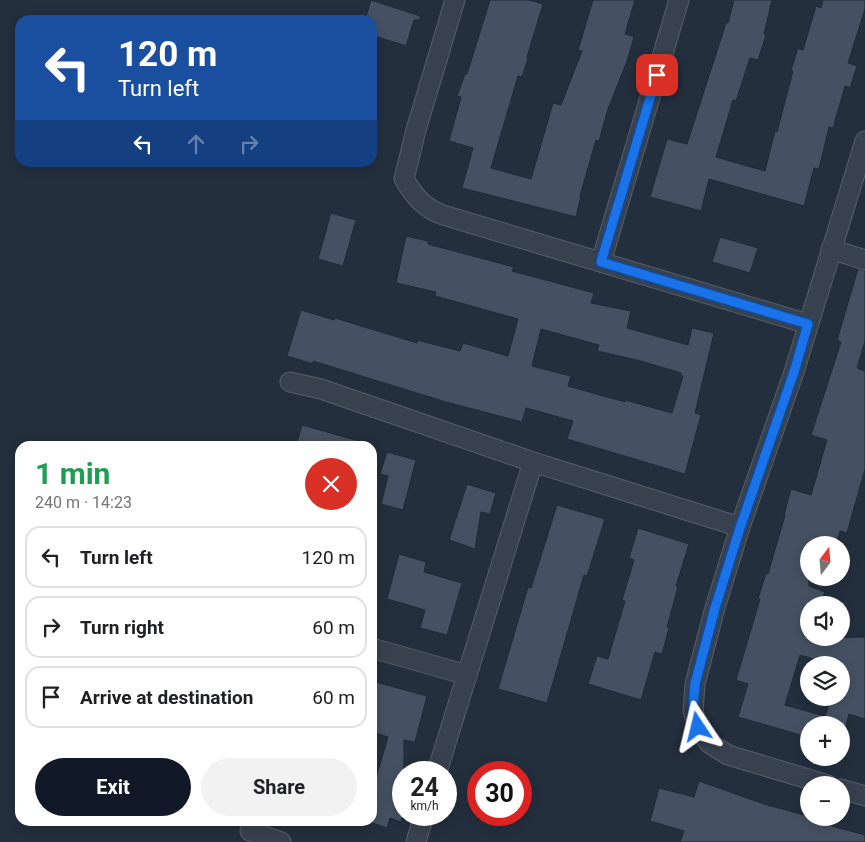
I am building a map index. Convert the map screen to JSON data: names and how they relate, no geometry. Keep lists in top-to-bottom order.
{
  "north": "top",
  "page": {
    "turn": ["120 m", "Turn left"],
    "heading": ["1 min", "240 m · 14:23"],
    "list": [
      {
        "name": "Turn left",
        "value": "120 m"
      },
      {
        "name": "Turn right",
        "value": "60 m"
      },
      {
        "name": "Arrive at destination",
        "value": "60 m"
      }
    ],
    "map_buttons": ["+", "−"],
    "buttons": ["Exit", "Share"],
    "speed": "24 km/h",
    "limit": "30"
  }
}
